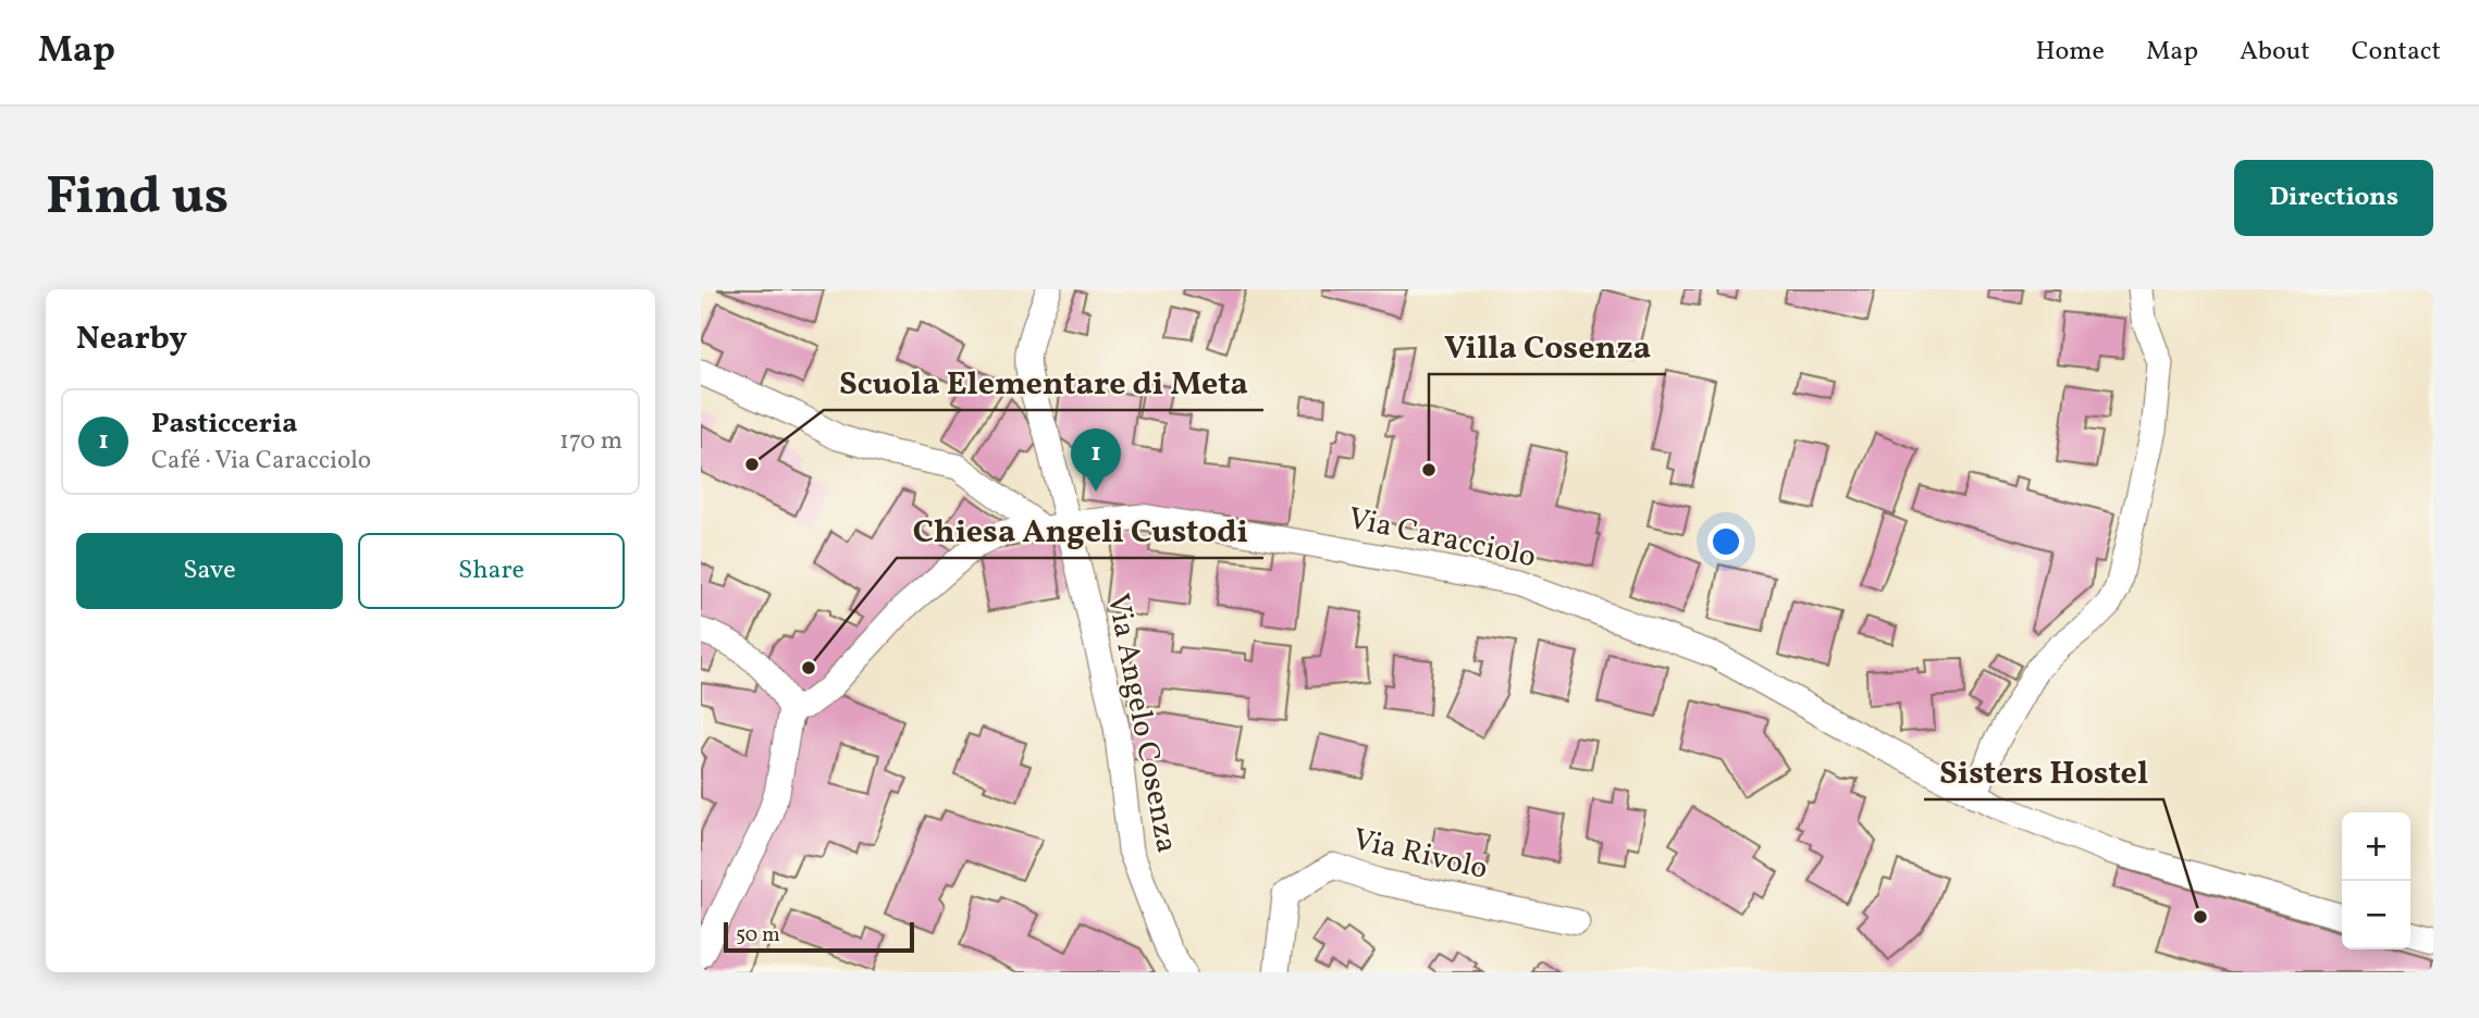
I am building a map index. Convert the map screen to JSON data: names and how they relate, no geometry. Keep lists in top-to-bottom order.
{
  "streets": {
    "street": ["Via Caracciolo", "Via Angelo Cosenza", "Via Rivolo"]
  },
  "crossings": [
    ["Via Caracciolo", "Via Angelo Cosenza"]
  ],
  "places": [
    "Scuola Elementare di Meta",
    "Villa Cosenza",
    "Chiesa Angeli Custodi",
    "Sisters Hostel"
  ],
  "scale_bar": "50 m",
  "page": {
    "header": "Map",
    "nav": [
      "Home",
      "Map",
      "About",
      "Contact"
    ],
    "buttons": [
      "Directions",
      ["Save", "Share"]
    ],
    "title": "Find us",
    "heading": "Nearby",
    "list": [
      {
        "mark": "1",
        "name": "Pasticceria",
        "note": "Café · Via Caracciolo",
        "value": "170 m"
      }
    ],
    "pins": "1",
    "map_buttons": ["+", "−"],
    "scale": "50 m"
  }
}
